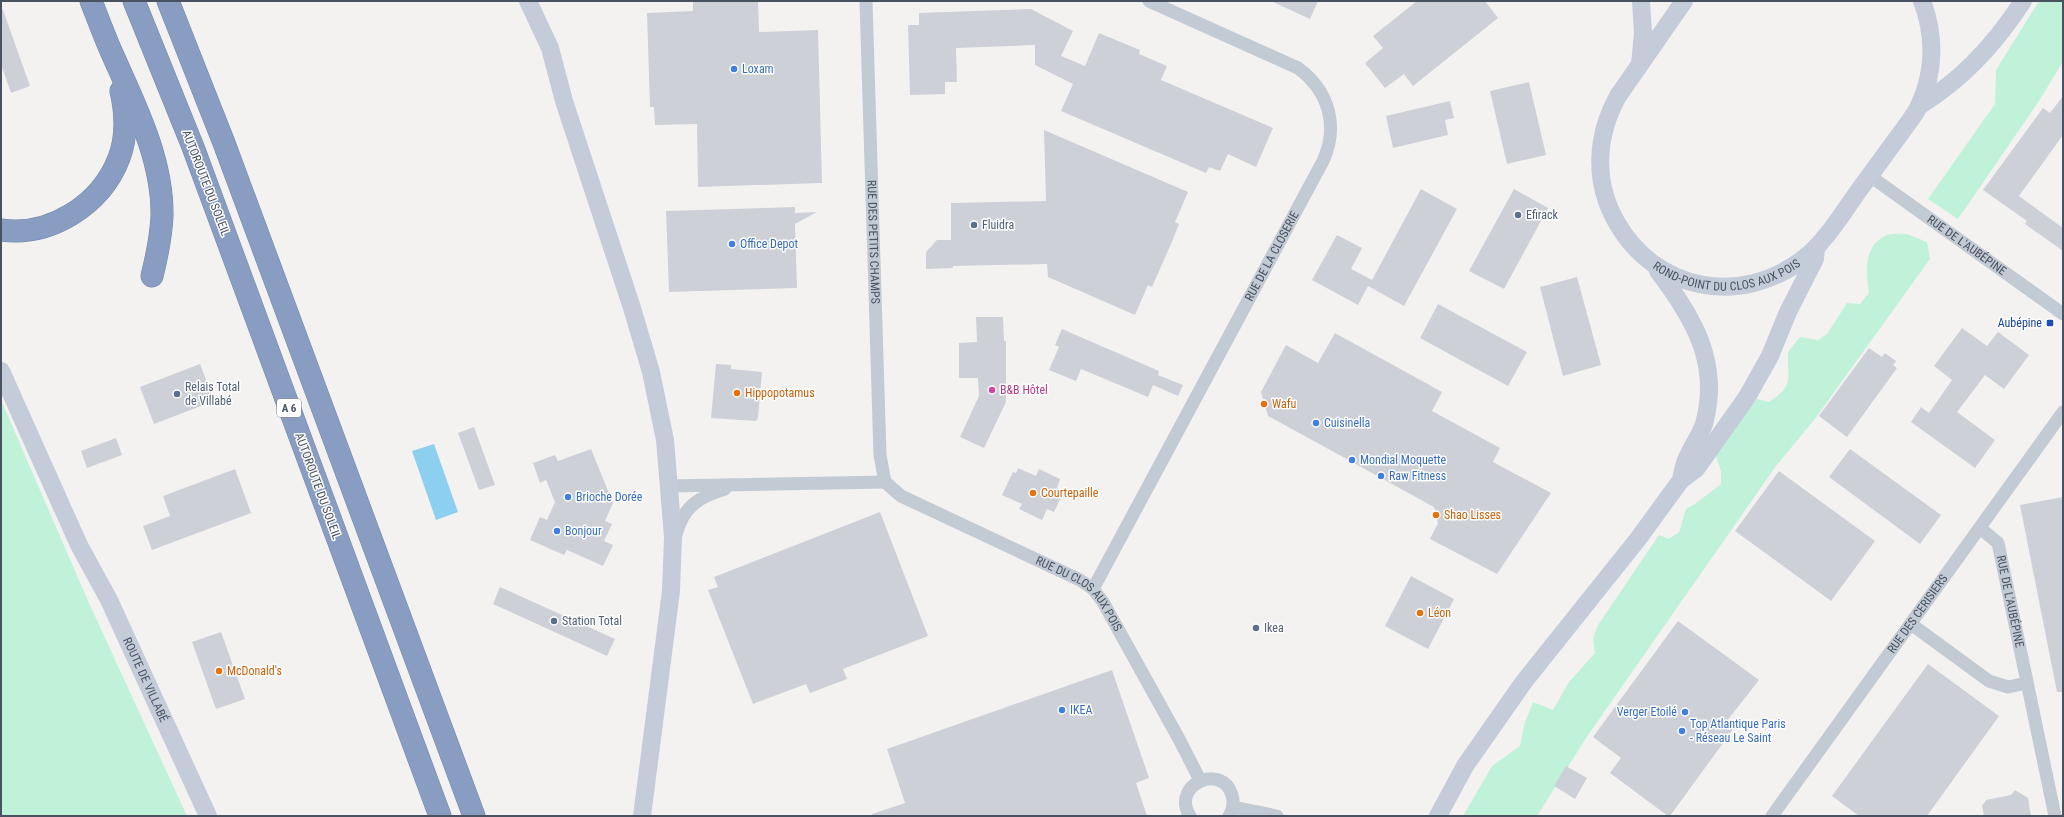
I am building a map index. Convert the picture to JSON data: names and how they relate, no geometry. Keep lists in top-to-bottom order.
{
  "streets": {
    "highway": ["AUTOROUTE DU SOLEIL", "A 6"],
    "main road": ["ROND-POINT DU CLOS AUX POIS", "ROUTE DE VILLABÉ"],
    "street": [
      "RUE DES PETITS CHAMPS",
      "RUE DE L'AUBÉPINE",
      "RUE DE LA CLOSERIE",
      "RUE DU CLOS AUX POIS",
      "RUE DES CERISIERS"
    ]
  },
  "crossings": [
    ["RUE DES PETITS CHAMPS", "RUE DU CLOS AUX POIS"],
    ["RUE DE L'AUBÉPINE", "ROND-POINT DU CLOS AUX POIS"],
    ["RUE DE L'AUBÉPINE", "RUE DES CERISIERS"],
    ["RUE DE LA CLOSERIE", "RUE DU CLOS AUX POIS"]
  ],
  "places": {
    "other": [
      "Loxam",
      "Efirack",
      "Fluidra",
      "Office Depot",
      "B&B Hôtel",
      "Hippopotamus",
      "Relais Total de Villabé",
      "Wafu",
      "Cuisinella",
      "Mondial Moquette",
      "Raw Fitness",
      "Courtepaille",
      "Brioche Dorée",
      "Shao Lisses",
      "Bonjour",
      "Léon",
      "Station Total",
      "Ikea",
      "McDonald's",
      "IKEA",
      "Verger Etoilé",
      "Top Atlantique Paris - Réseau Le Saint"
    ],
    "transit": ["Aubépine"]
  }
}
